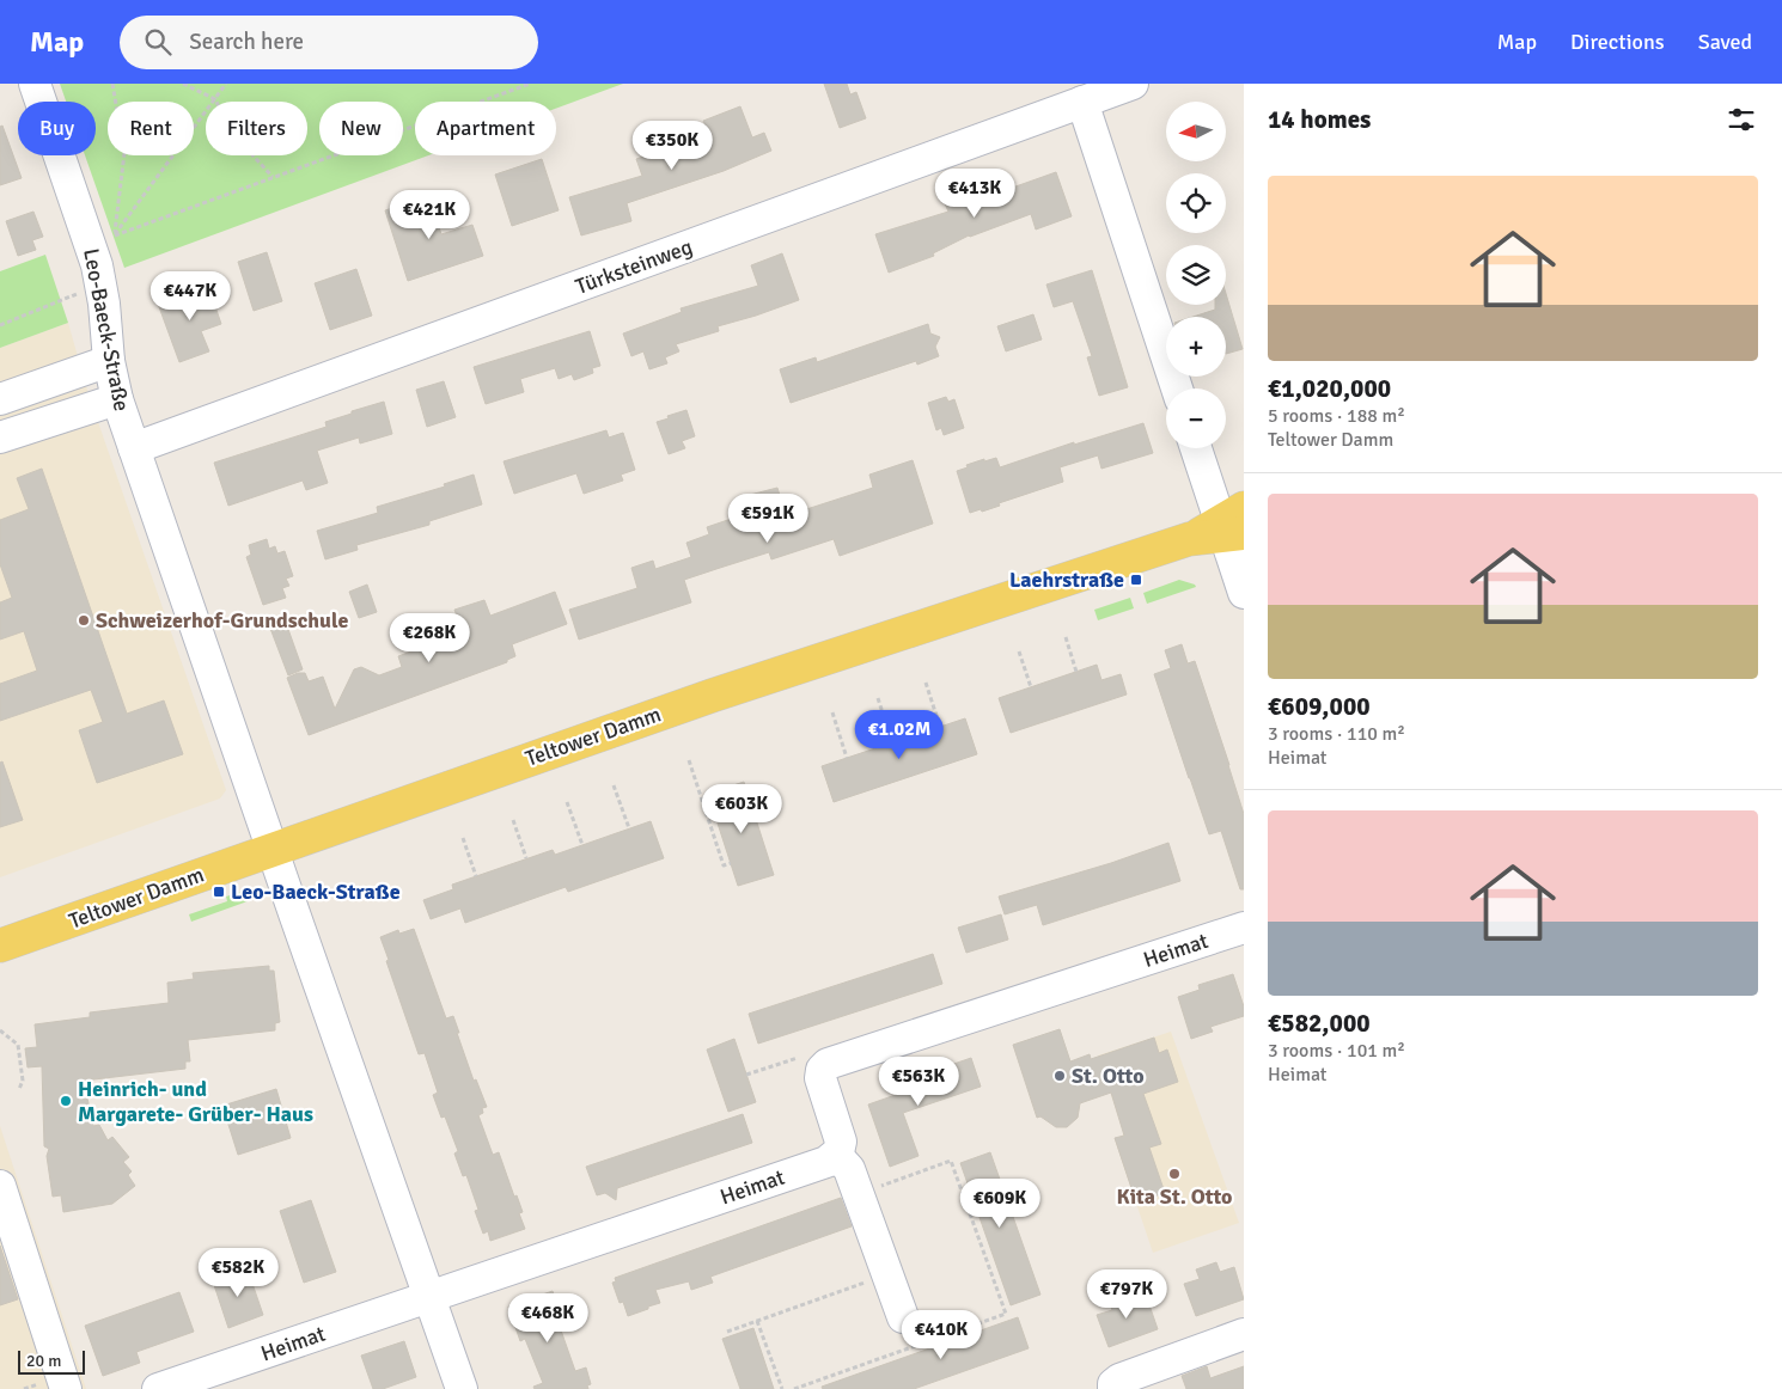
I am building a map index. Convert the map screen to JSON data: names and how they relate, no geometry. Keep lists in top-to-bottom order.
{
  "streets": {
    "main road": ["Teltower Damm"],
    "street": ["Türksteinweg", "Leo-Baeck-Straße", "Heimat"]
  },
  "crossings": [
    ["Türksteinweg", "Leo-Baeck-Straße"],
    ["Leo-Baeck-Straße", "Teltower Damm"],
    ["Leo-Baeck-Straße", "Heimat"]
  ],
  "places": {
    "transit": ["Laehrstraße", "Leo-Baeck-Straße"],
    "other": [
      "Schweizerhof-Grundschule",
      "St. Otto",
      "Heinrich- und Margarete- Grüber- Haus",
      "Kita St. Otto"
    ]
  },
  "scale_bar": "20 m",
  "north": "left",
  "page": {
    "header": "Map",
    "search": "Search here",
    "nav": ["Map", "Directions", "Saved"],
    "heading": "14 homes",
    "map_buttons": ["+", "−"],
    "chip": [
      "Buy",
      "Rent",
      "Filters",
      "New",
      "Apartment"
    ],
    "price": [
      "€350K",
      "€413K",
      "€421K",
      "€447K",
      "€591K",
      "€268K",
      "€1.02M",
      "€603K",
      "€563K",
      "€609K",
      "€582K",
      "€797K",
      "€468K",
      "€410K"
    ],
    "list": [
      {
        "name": "€1,020,000",
        "note": "5 rooms · 188 m² · Teltower Damm"
      },
      {
        "name": "€609,000",
        "note": "3 rooms · 110 m² · Heimat"
      },
      {
        "name": "€582,000",
        "note": "3 rooms · 101 m² · Heimat"
      }
    ],
    "scale": "20 m"
  }
}
